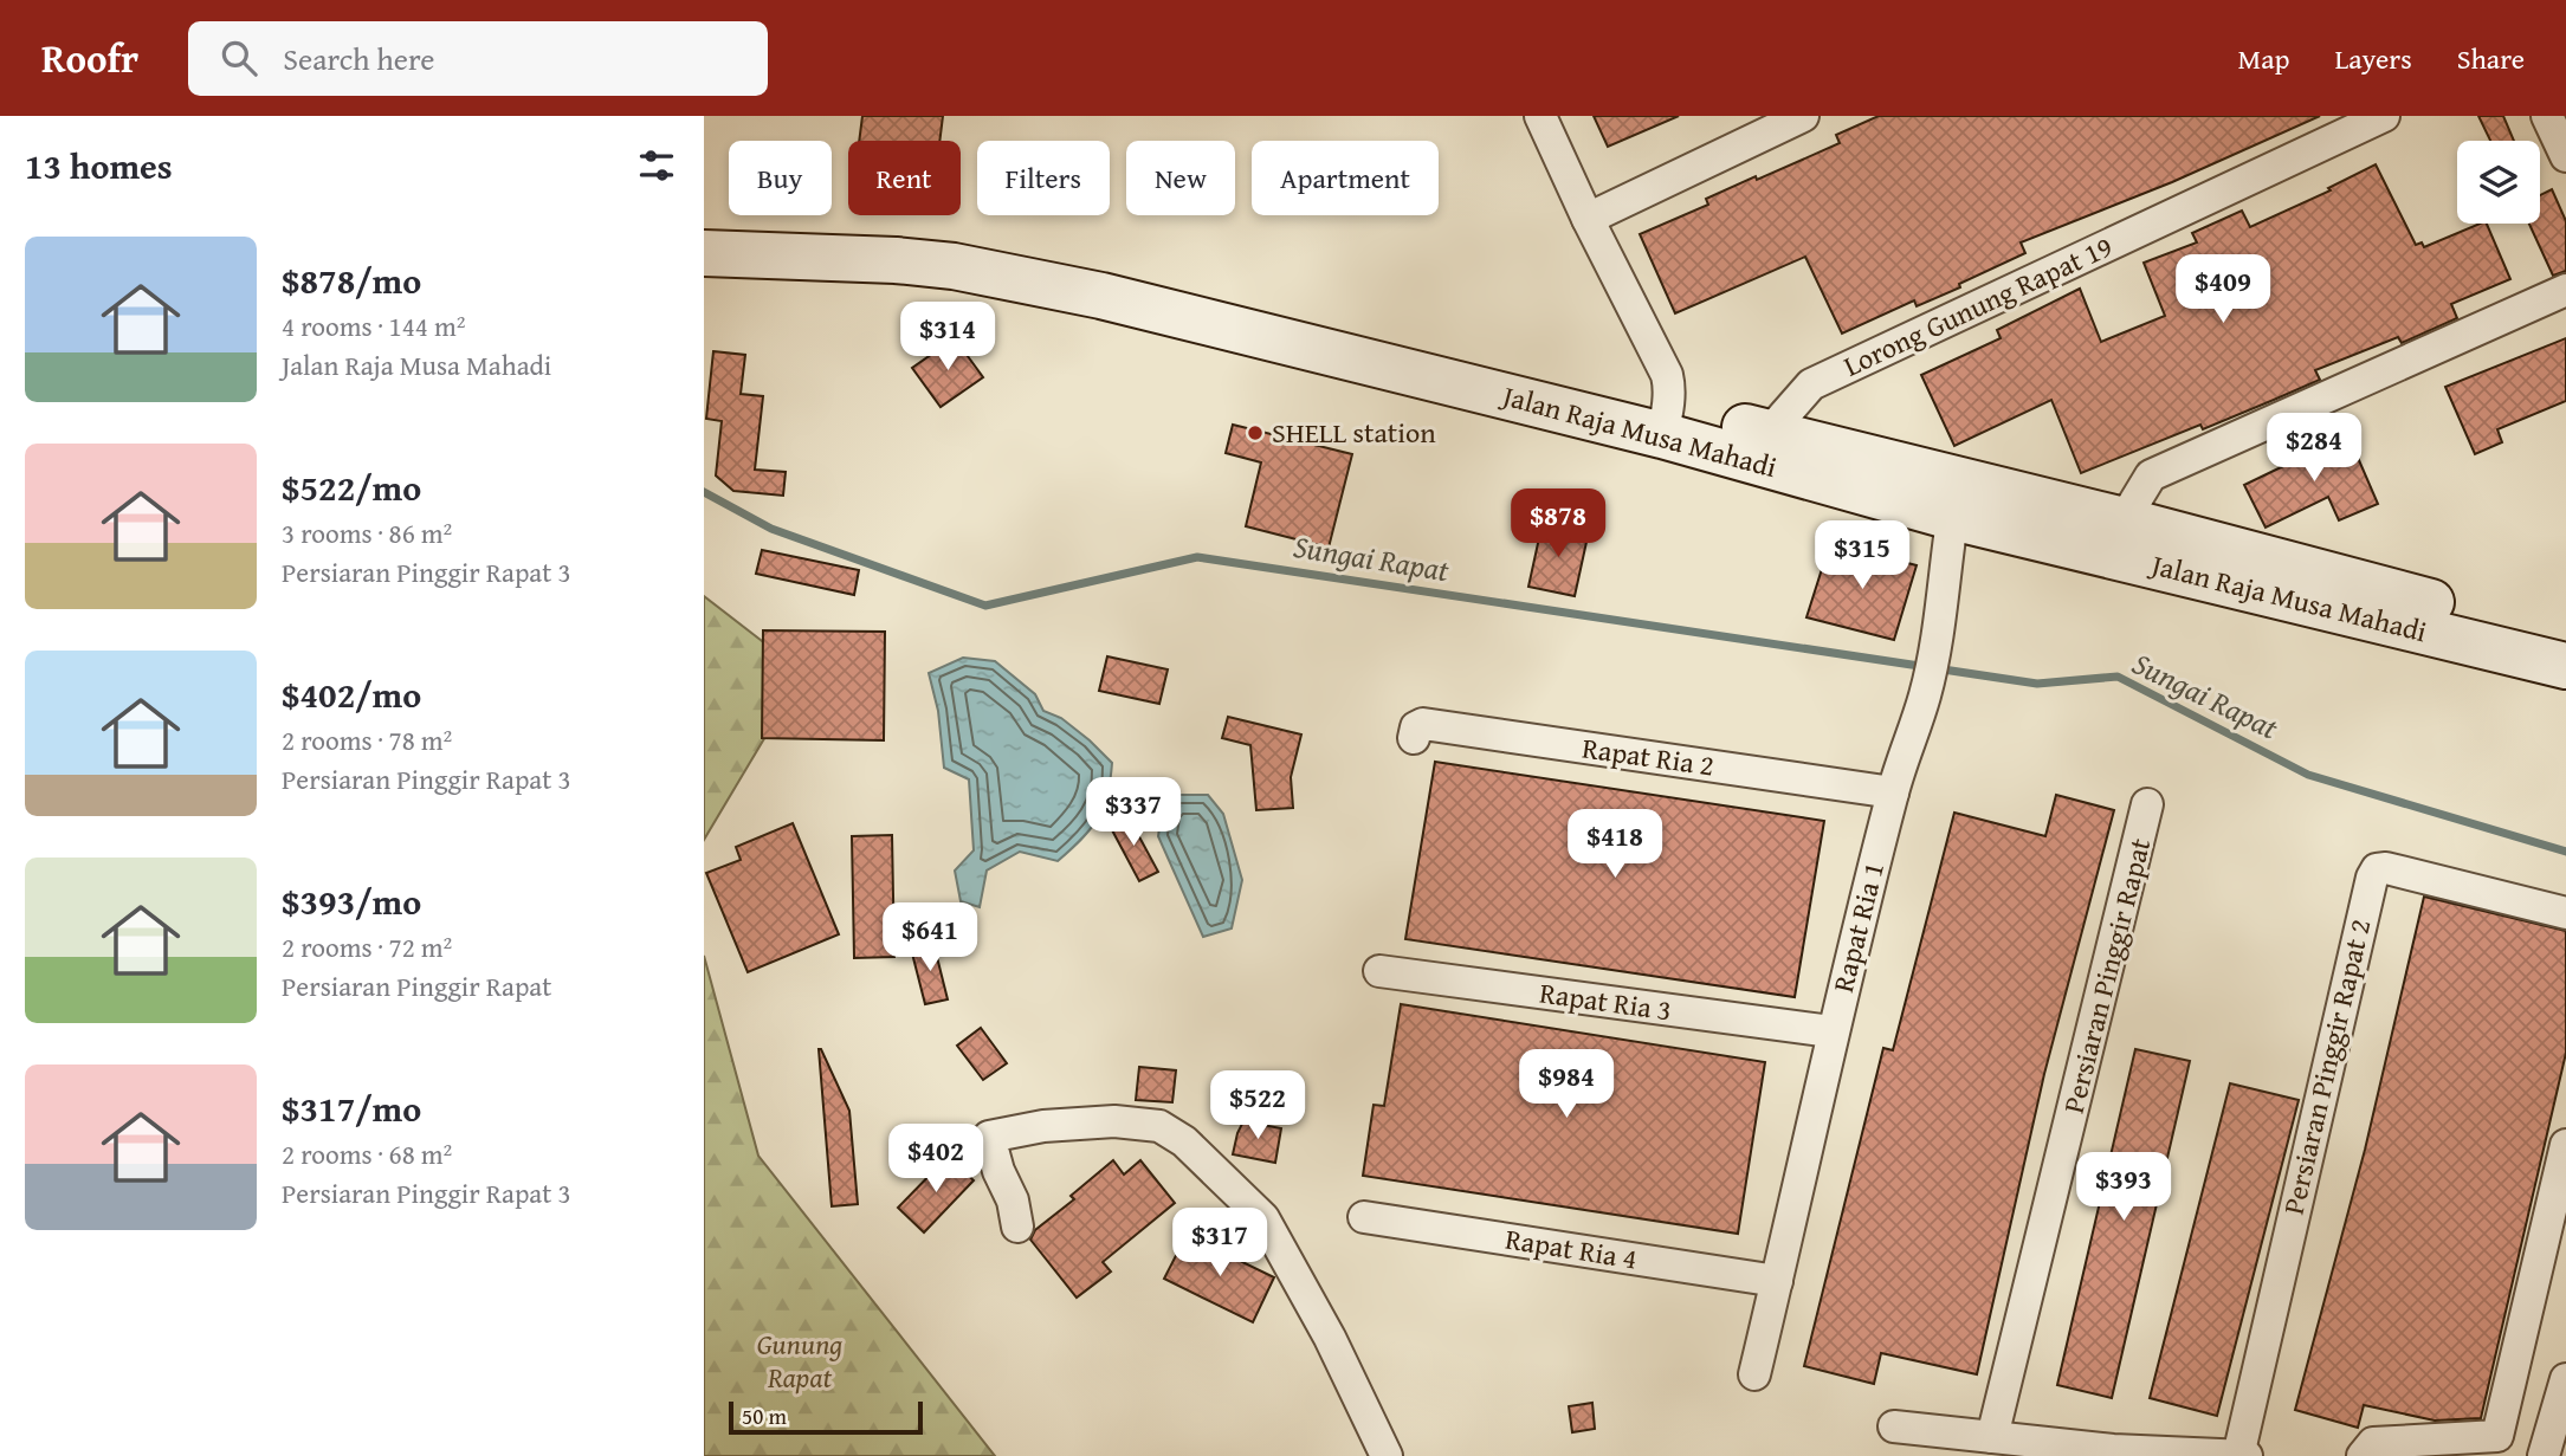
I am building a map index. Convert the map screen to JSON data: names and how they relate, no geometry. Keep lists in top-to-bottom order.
{
  "streets": {
    "main road": ["Jalan Raja Musa Mahadi"],
    "street": [
      "Lorong Gunung Rapat 19",
      "Rapat Ria 2",
      "Rapat Ria 1",
      "Persiaran Pinggir Rapat",
      "Rapat Ria 3",
      "Persiaran Pinggir Rapat 2",
      "Rapat Ria 4"
    ]
  },
  "crossings": [
    ["Lorong Gunung Rapat 19", "Jalan Raja Musa Mahadi"],
    ["Jalan Raja Musa Mahadi", "Rapat Ria 1"],
    ["Rapat Ria 2", "Rapat Ria 1"],
    ["Rapat Ria 1", "Rapat Ria 3"],
    ["Rapat Ria 1", "Rapat Ria 4"]
  ],
  "water": ["Sungai Rapat"],
  "parks": ["Gunung Rapat"],
  "places": ["SHELL station"],
  "scale_bar": "50 m",
  "page": {
    "header": "Roofr",
    "search": "Search here",
    "nav": ["Map", "Layers", "Share"],
    "heading": "13 homes",
    "chip": [
      "Buy",
      "Rent",
      "Filters",
      "New",
      "Apartment"
    ],
    "list": [
      {
        "name": "$878/mo",
        "note": "4 rooms · 144 m² · Jalan Raja Musa Mahadi"
      },
      {
        "name": "$522/mo",
        "note": "3 rooms · 86 m² · Persiaran Pinggir Rapat 3"
      },
      {
        "name": "$402/mo",
        "note": "2 rooms · 78 m² · Persiaran Pinggir Rapat 3"
      },
      {
        "name": "$393/mo",
        "note": "2 rooms · 72 m² · Persiaran Pinggir Rapat"
      },
      {
        "name": "$317/mo",
        "note": "2 rooms · 68 m² · Persiaran Pinggir Rapat 3"
      }
    ],
    "price": [
      "$409",
      "$314",
      "$284",
      "$878",
      "$315",
      "$337",
      "$418",
      "$641",
      "$984",
      "$522",
      "$402",
      "$393",
      "$317"
    ],
    "scale": "50 m"
  }
}
